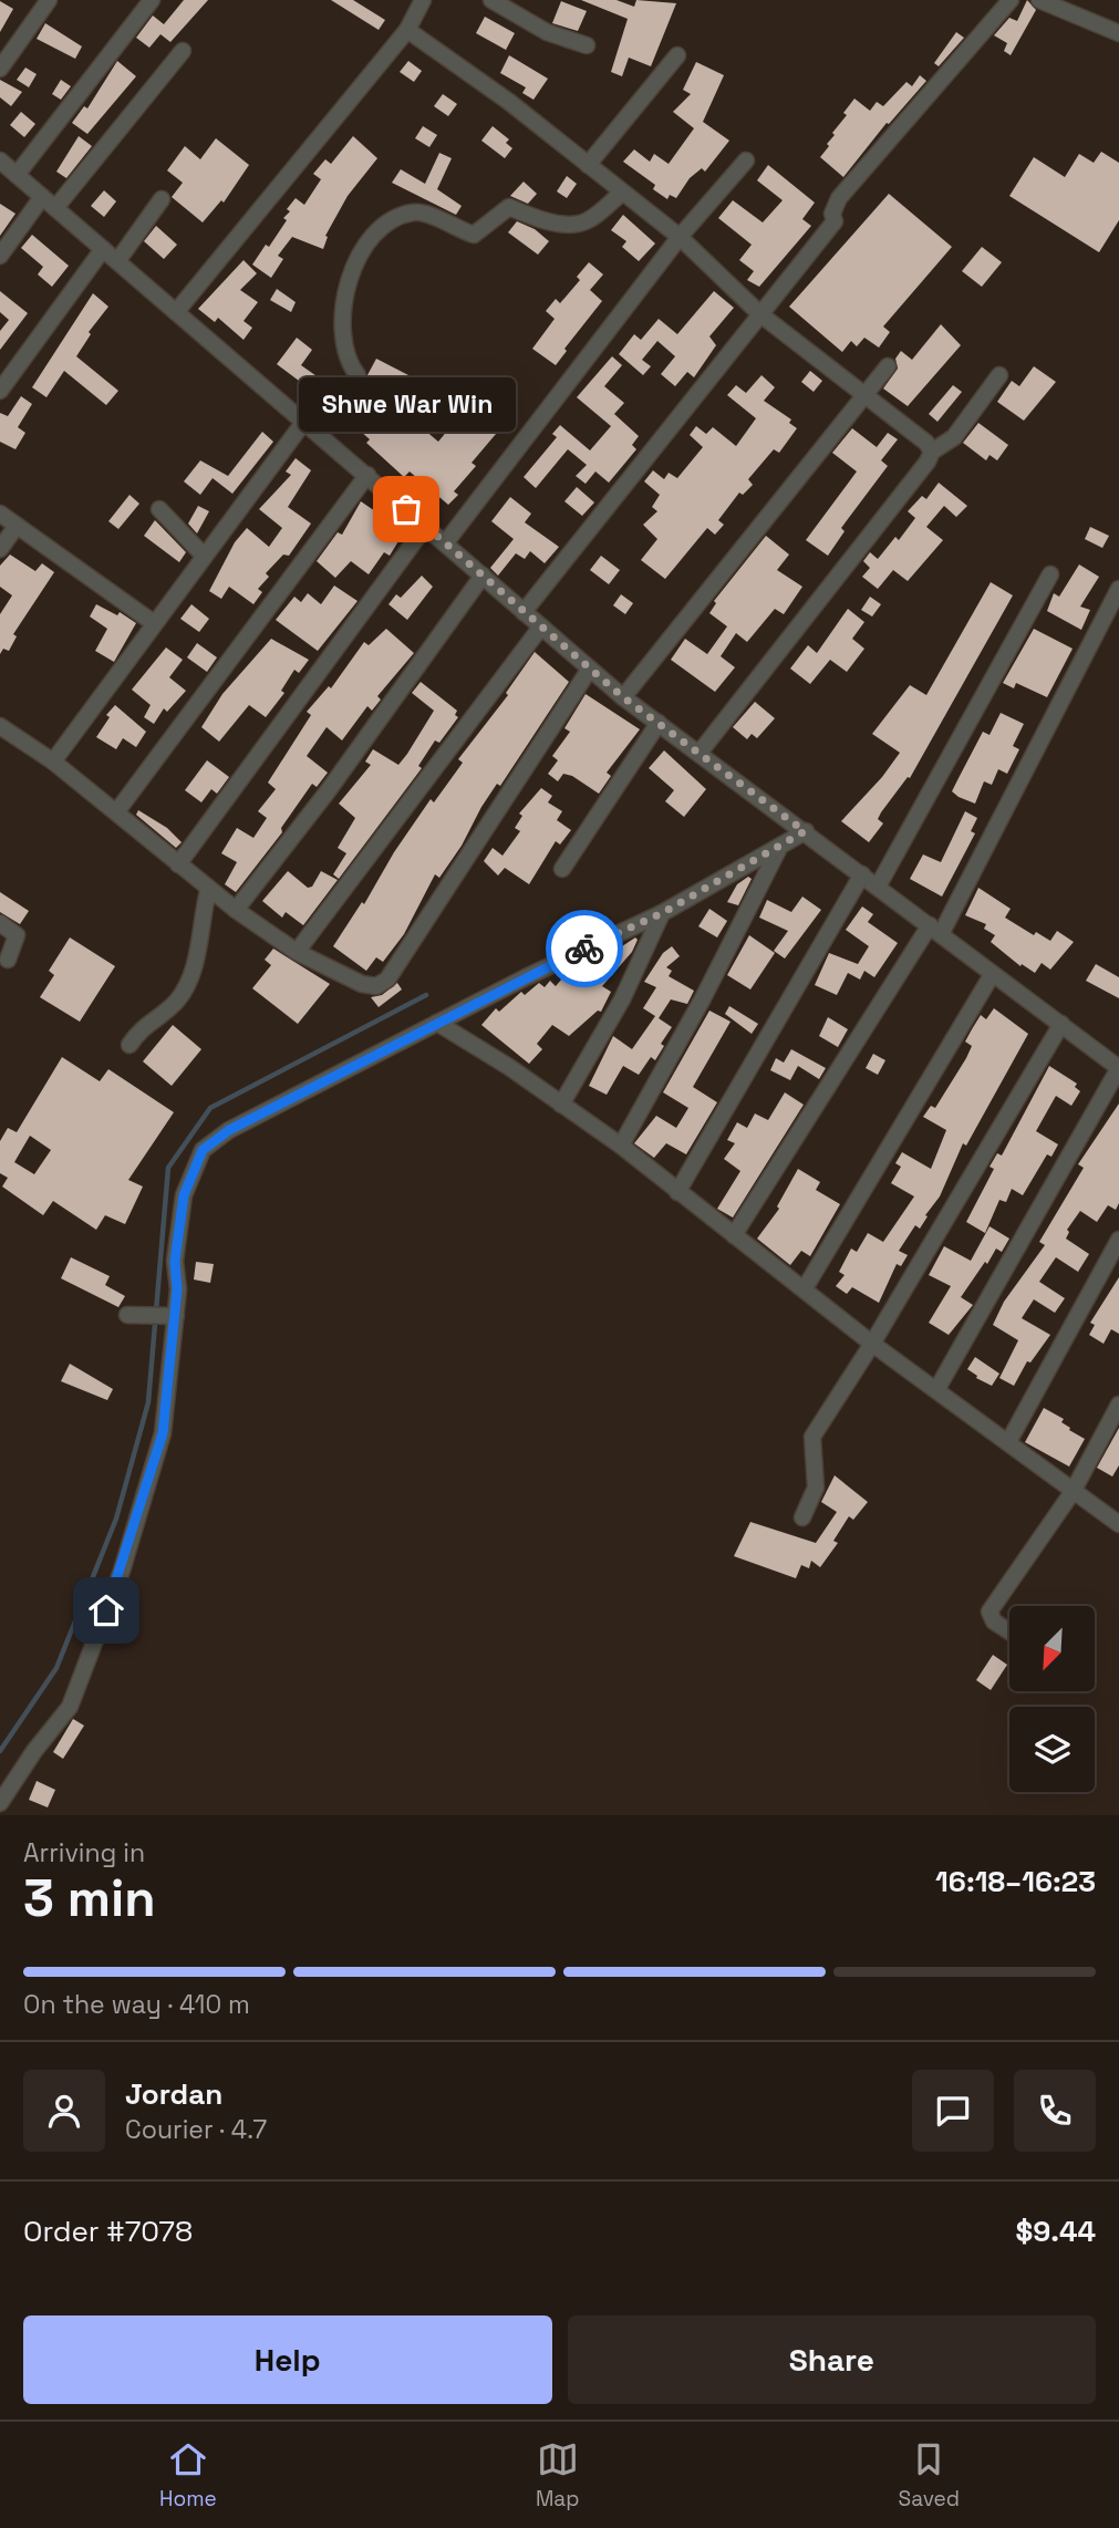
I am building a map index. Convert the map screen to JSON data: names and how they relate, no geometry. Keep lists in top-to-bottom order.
{
  "places": ["Shwe War Win"],
  "north": "bottom left",
  "page": {
    "bubble": "Shwe War Win",
    "heading": ["3 min", "Arriving in", "16:18–16:23"],
    "panel": [
      "Jordan",
      "Courier · 4.7",
      "Order #7078",
      "$9.44"
    ],
    "bar": "On the way · 410 m",
    "buttons": ["Help", "Share"],
    "tabs": ["Home", "Map", "Saved"]
  }
}
